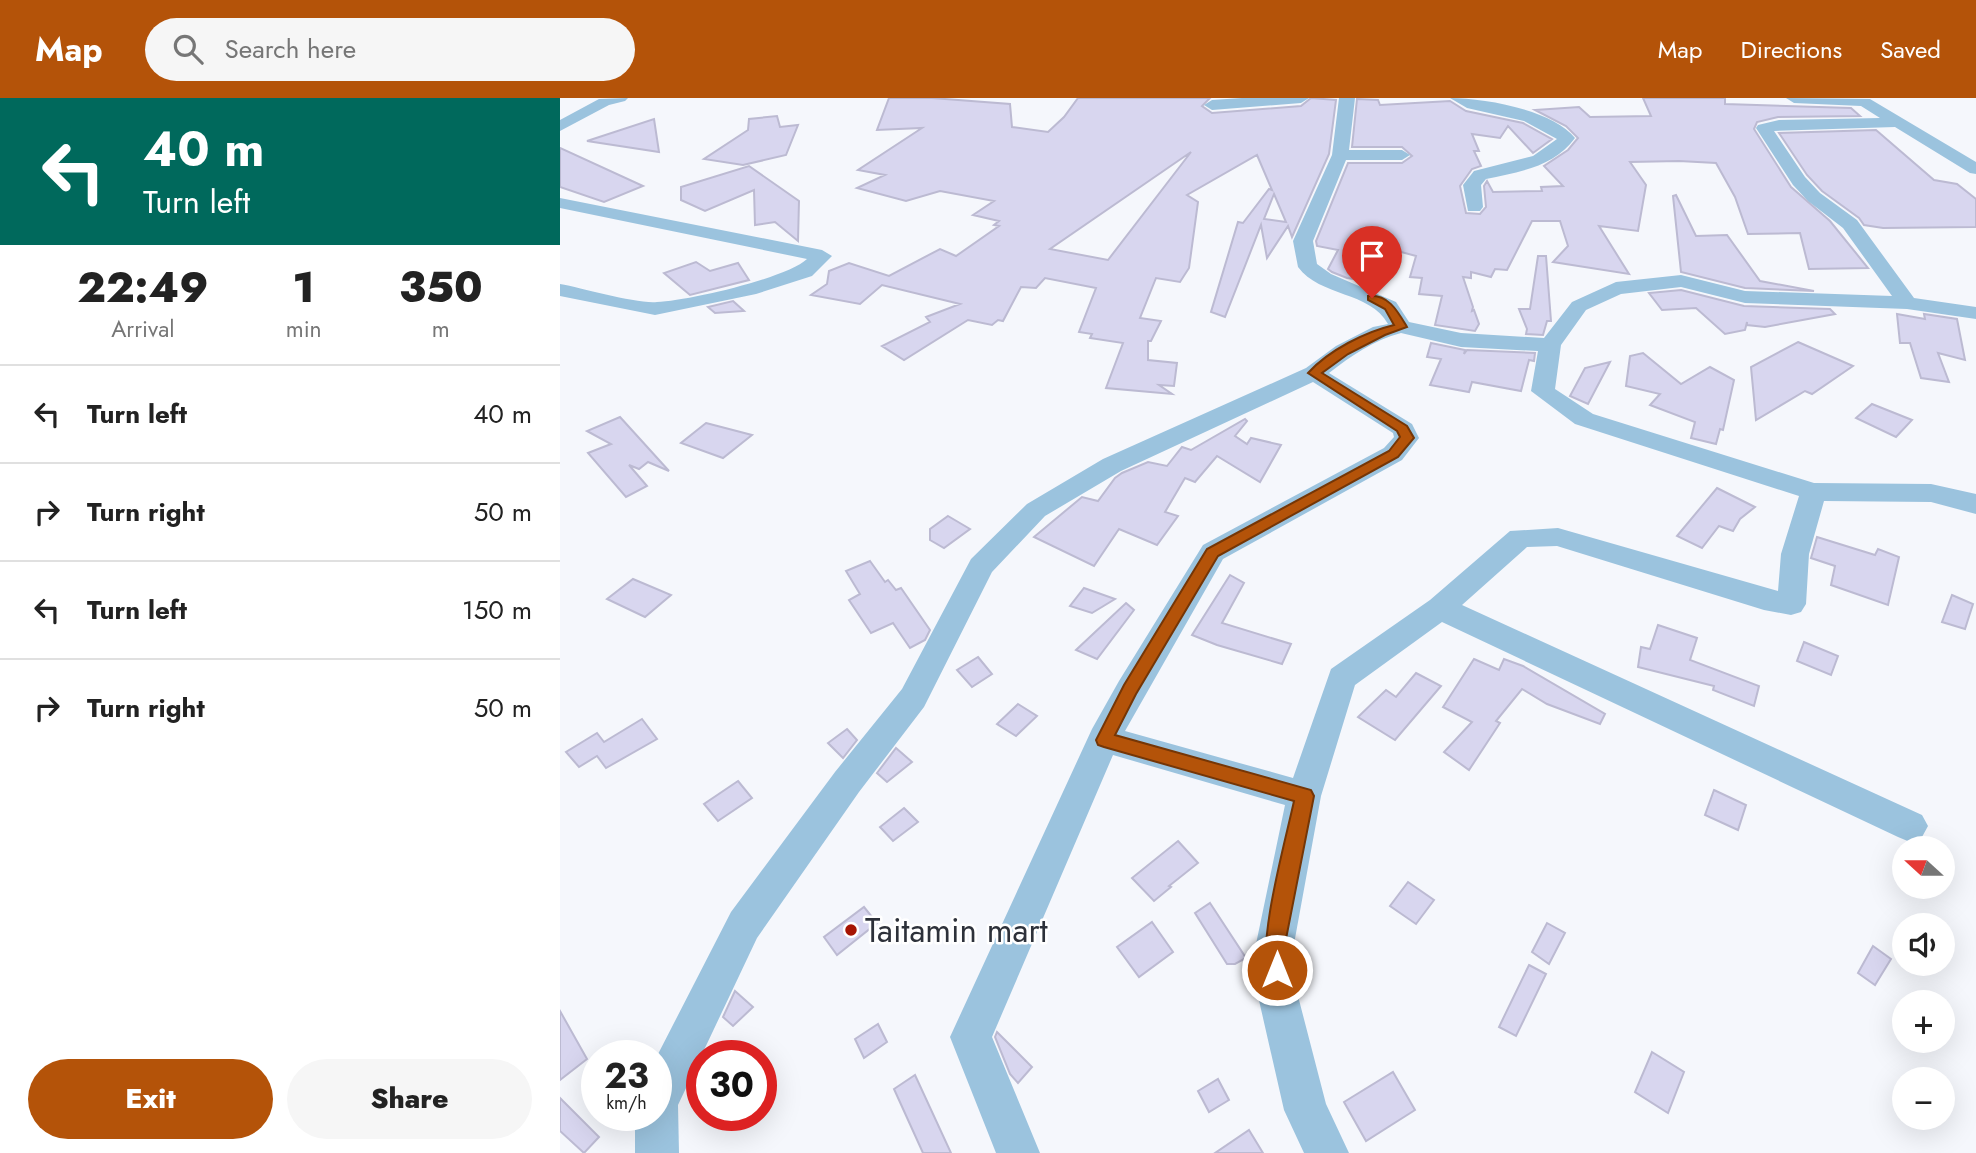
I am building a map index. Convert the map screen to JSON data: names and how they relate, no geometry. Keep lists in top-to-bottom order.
{
  "places": ["Taitamin mart"],
  "north": "left",
  "page": {
    "header": "Map",
    "search": "Search here",
    "nav": ["Map", "Directions", "Saved"],
    "turn": ["40 m", "Turn left"],
    "eta": [
      "22:49",
      "Arrival",
      "1",
      "min",
      "350",
      "m"
    ],
    "list": [
      {
        "name": "Turn left",
        "value": "40 m"
      },
      {
        "name": "Turn right",
        "value": "50 m"
      },
      {
        "name": "Turn left",
        "value": "150 m"
      },
      {
        "name": "Turn right",
        "value": "50 m"
      }
    ],
    "map_buttons": ["+", "−"],
    "speed": "23 km/h",
    "limit": "30",
    "buttons": ["Exit", "Share"]
  }
}
